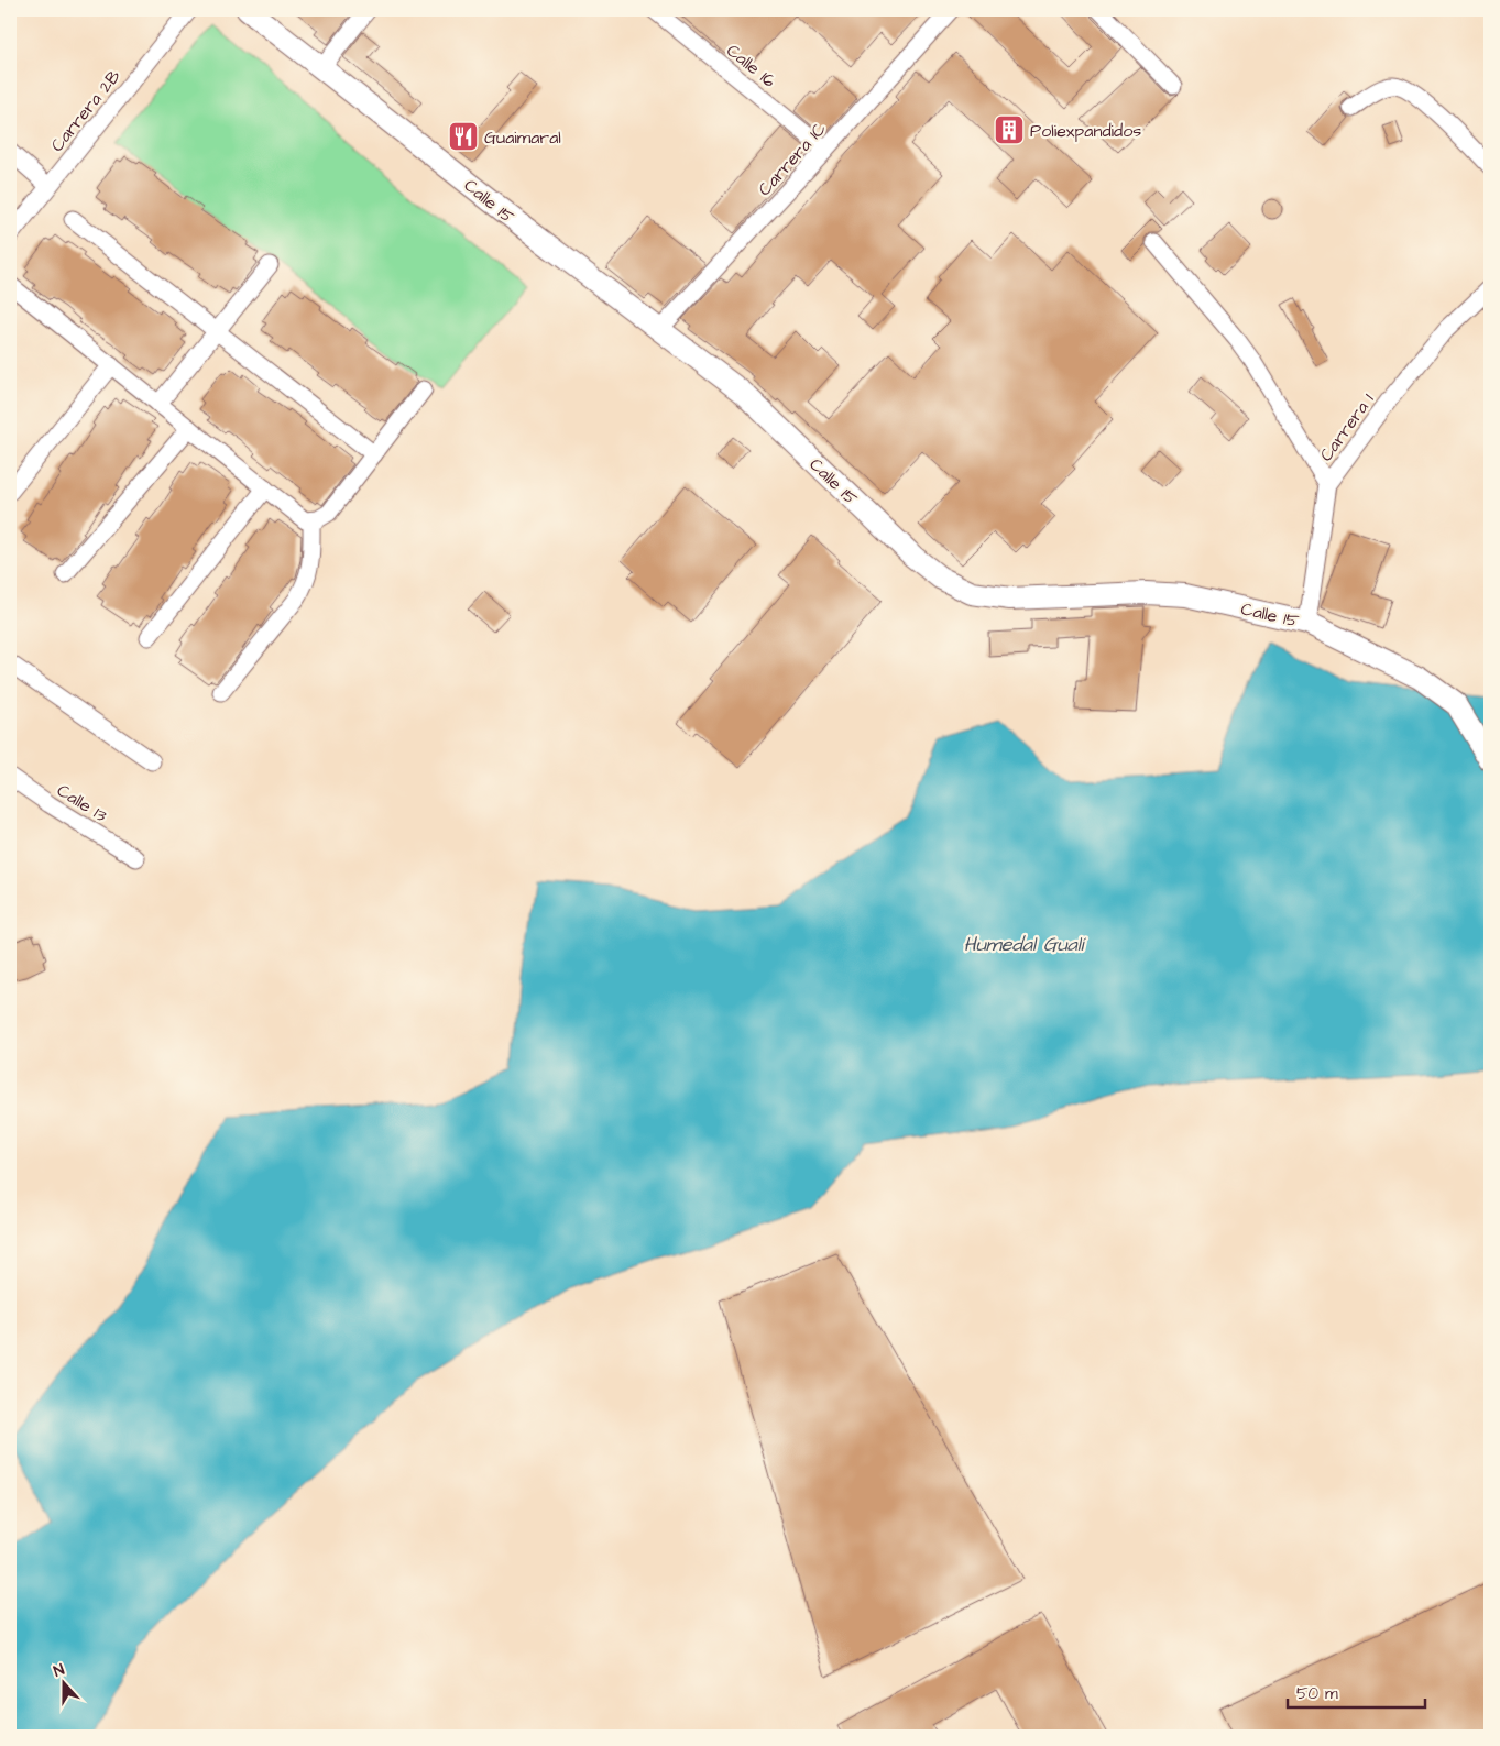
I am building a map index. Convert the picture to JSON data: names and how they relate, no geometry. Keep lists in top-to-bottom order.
{
  "streets": {
    "street": [
      "Calle 16",
      "Carrera 2B",
      "Carrera 1C",
      "Calle 15",
      "Carrera 1",
      "Calle 13"
    ]
  },
  "crossings": [
    ["Calle 16", "Carrera 1C"],
    ["Carrera 1C", "Calle 15"],
    ["Calle 15", "Carrera 1"]
  ],
  "water": ["Humedal Gualí"],
  "places": {
    "building": ["Poliexpandidos"],
    "restaurant": ["Guaimaral"]
  },
  "scale_bar": "50 m",
  "north": "top"
}
